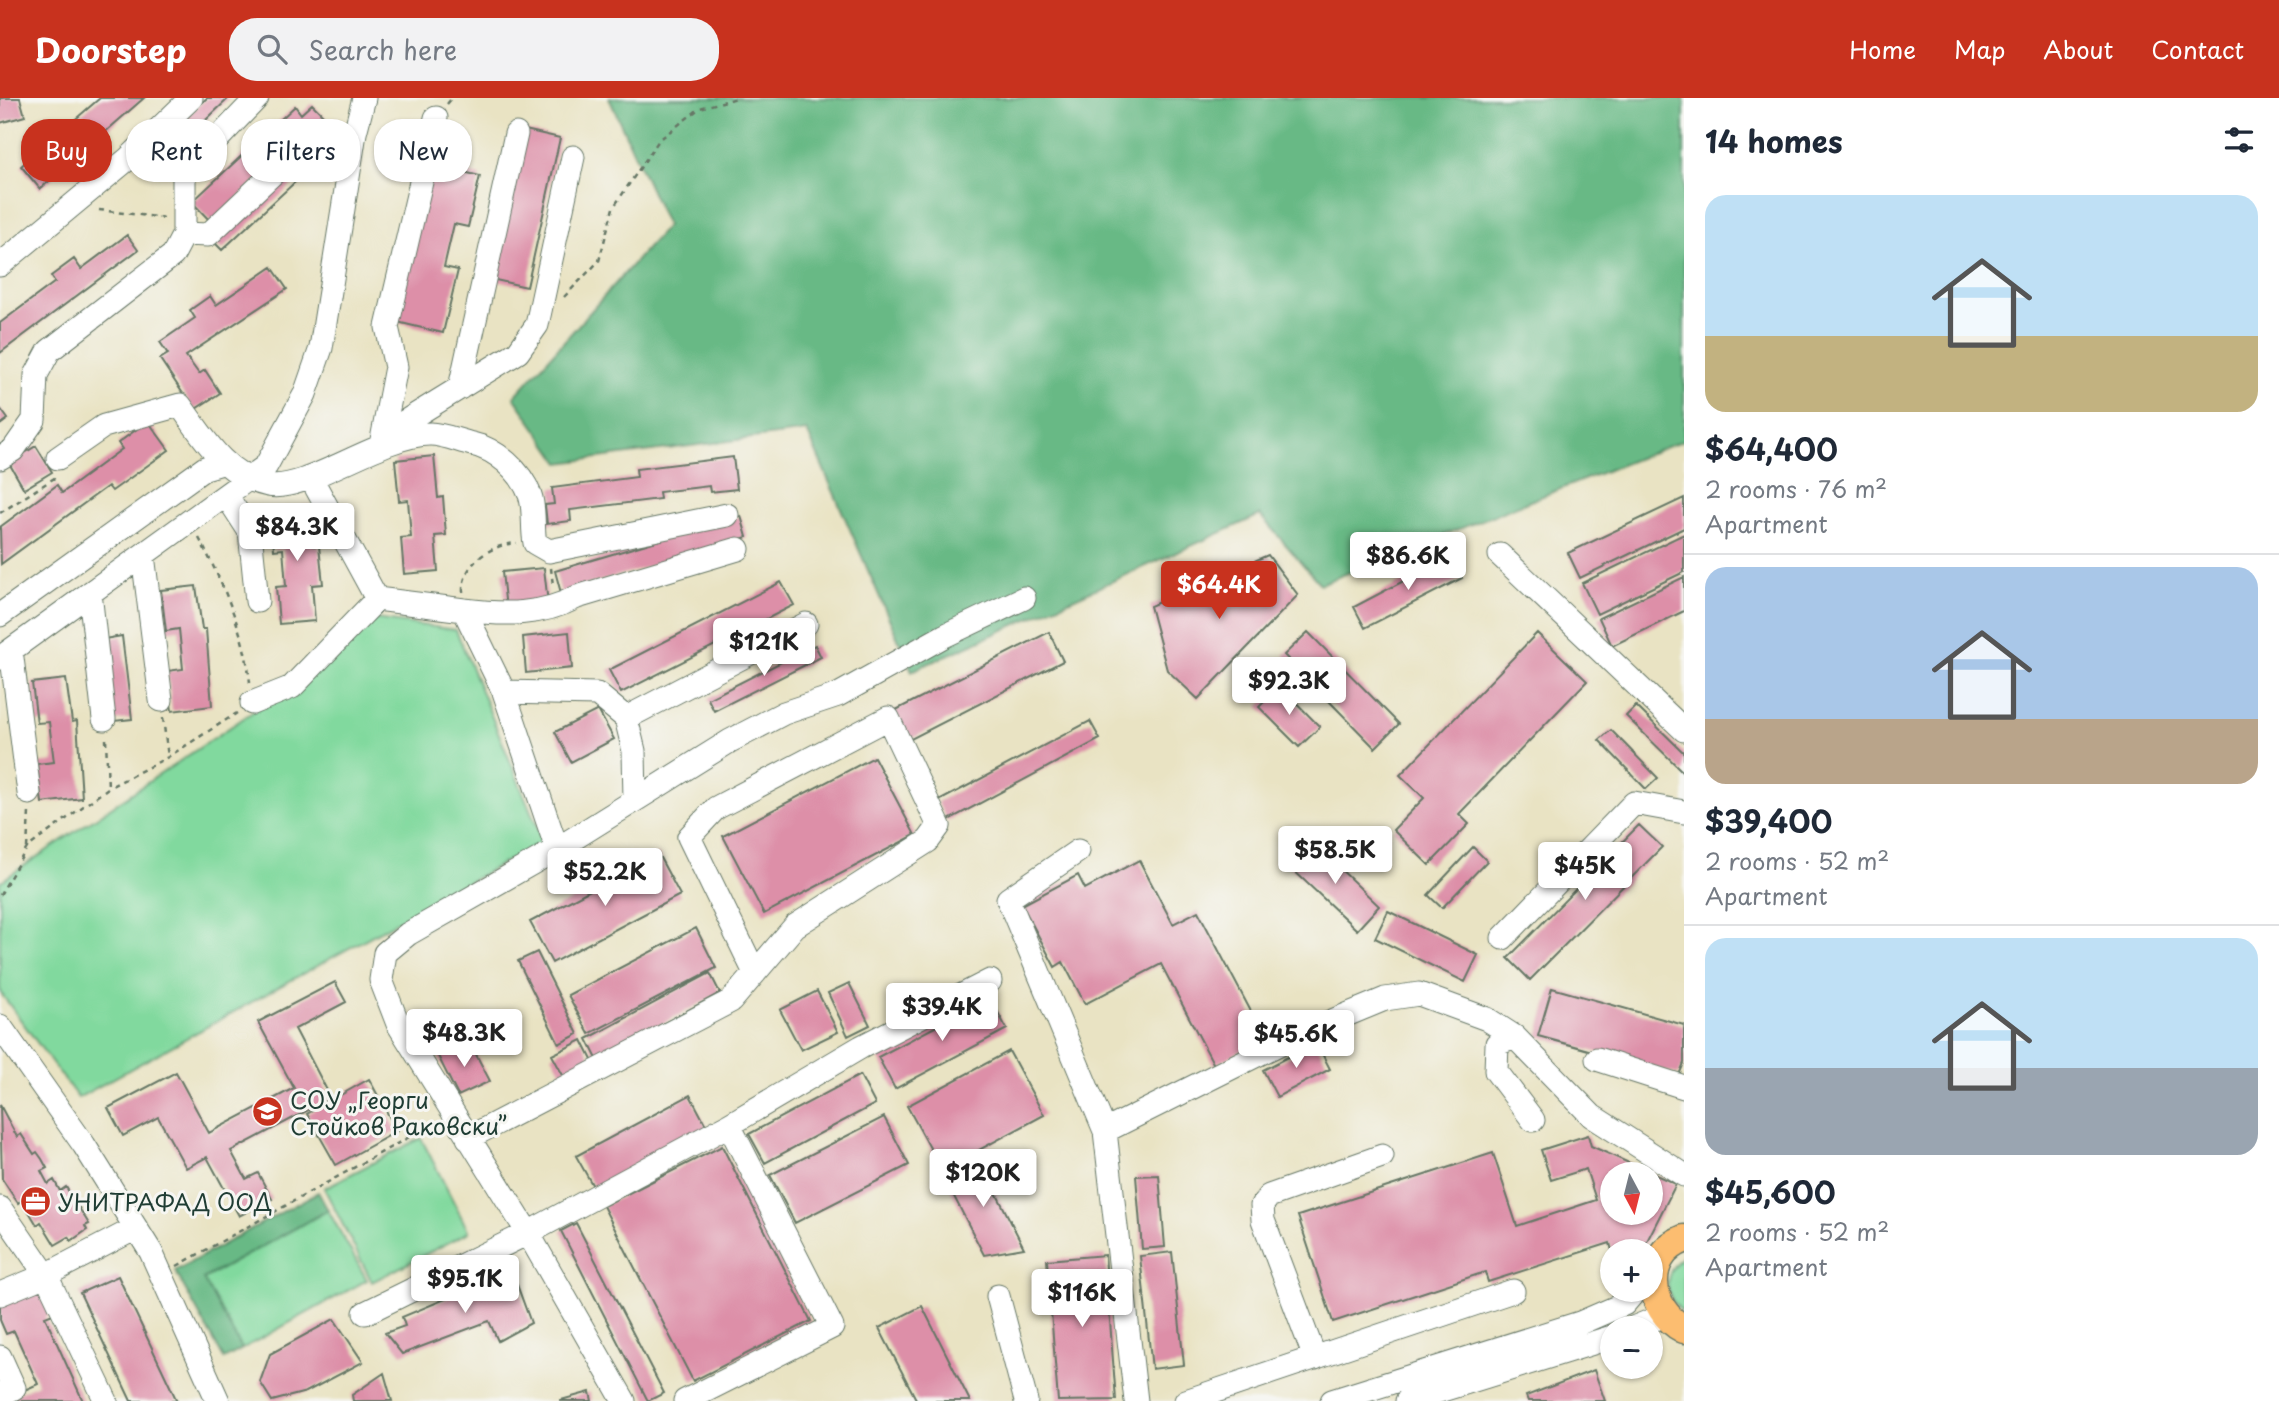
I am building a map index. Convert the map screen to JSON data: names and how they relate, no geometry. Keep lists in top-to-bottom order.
{
  "places": {
    "school or university": ["СОУ „Георги Стойков Раковски”"],
    "office": ["УНИТРАФАД ООД"]
  },
  "north": "bottom",
  "page": {
    "header": "Doorstep",
    "search": "Search here",
    "nav": [
      "Home",
      "Map",
      "About",
      "Contact"
    ],
    "heading": "14 homes",
    "chip": [
      "Buy",
      "Rent",
      "Filters",
      "New"
    ],
    "list": [
      {
        "name": "$64,400",
        "note": "2 rooms · 76 m² · Apartment"
      },
      {
        "name": "$39,400",
        "note": "2 rooms · 52 m² · Apartment"
      },
      {
        "name": "$45,600",
        "note": "2 rooms · 52 m² · Apartment"
      }
    ],
    "price": [
      "$84.3K",
      "$86.6K",
      "$64.4K",
      "$121K",
      "$92.3K",
      "$58.5K",
      "$45K",
      "$52.2K",
      "$39.4K",
      "$48.3K",
      "$45.6K",
      "$120K",
      "$95.1K",
      "$116K"
    ],
    "map_buttons": ["+", "−"]
  }
}
